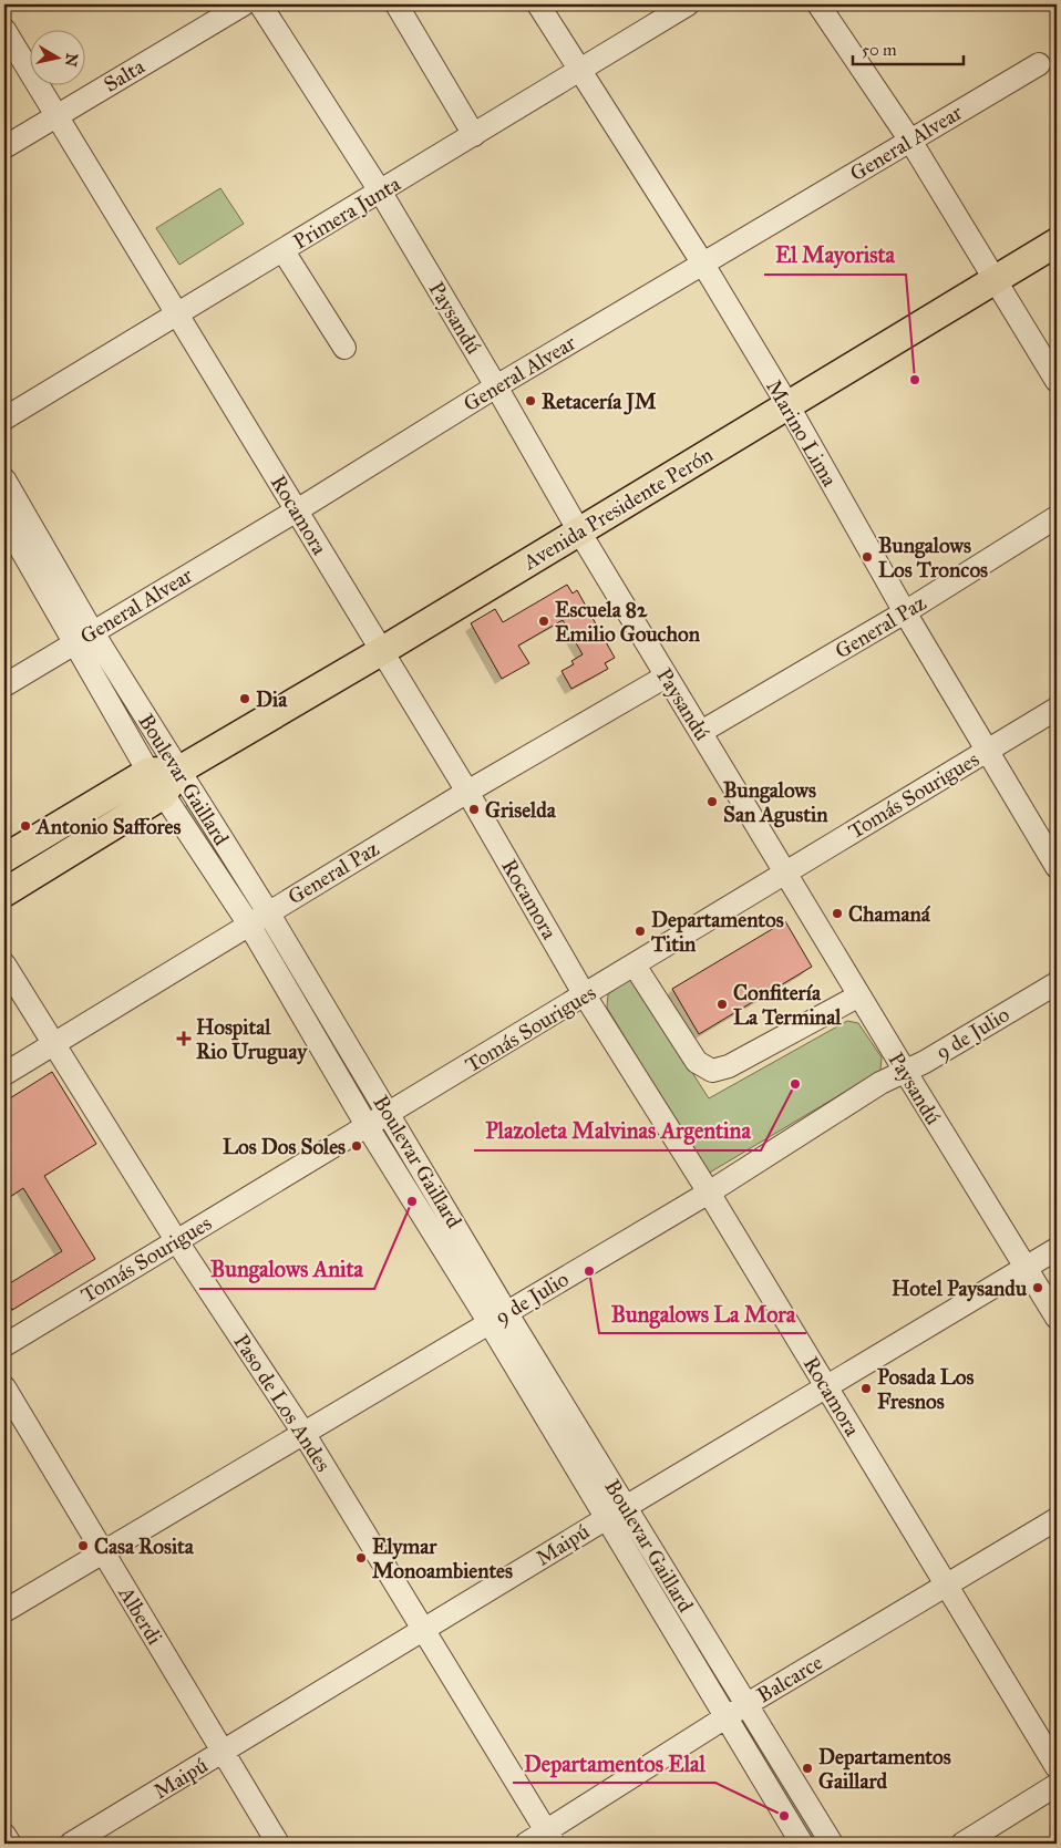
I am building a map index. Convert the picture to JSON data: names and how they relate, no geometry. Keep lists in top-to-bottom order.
{
  "streets": {
    "main road": ["Avenida Presidente Perón"],
    "street": [
      "Salta",
      "General Alvear",
      "Primera Junta",
      "Paysandú",
      "Marino Lima",
      "Rocamora",
      "General Paz",
      "Boulevar Gaillard",
      "Tomás Sourigues",
      "9 de Julio",
      "Paso de Los Andes",
      "Maipú",
      "Alberdi",
      "Balcarce"
    ]
  },
  "crossings": [
    ["Salta", "Rocamora"],
    ["General Alvear", "Paysandú"],
    ["General Alvear", "Marino Lima"],
    ["General Alvear", "Rocamora"],
    ["General Alvear", "Boulevar Gaillard"],
    ["Primera Junta", "Paysandú"],
    ["Primera Junta", "Marino Lima"],
    ["Primera Junta", "Rocamora"],
    ["Paysandú", "Avenida Presidente Perón"],
    ["Paysandú", "General Paz"],
    ["Paysandú", "Tomás Sourigues"],
    ["Paysandú", "9 de Julio"],
    ["Paysandú", "Maipú"],
    ["Marino Lima", "Avenida Presidente Perón"],
    ["Marino Lima", "General Paz"],
    ["Marino Lima", "Tomás Sourigues"],
    ["Avenida Presidente Perón", "Rocamora"],
    ["Avenida Presidente Perón", "Boulevar Gaillard"],
    ["Rocamora", "General Paz"],
    ["Rocamora", "Tomás Sourigues"],
    ["Rocamora", "9 de Julio"],
    ["Rocamora", "Maipú"],
    ["Rocamora", "Balcarce"],
    ["General Paz", "Boulevar Gaillard"],
    ["General Paz", "Paso de Los Andes"],
    ["Boulevar Gaillard", "Tomás Sourigues"],
    ["Boulevar Gaillard", "9 de Julio"],
    ["Boulevar Gaillard", "Maipú"],
    ["Boulevar Gaillard", "Balcarce"],
    ["Tomás Sourigues", "Paso de Los Andes"],
    ["9 de Julio", "Paso de Los Andes"],
    ["9 de Julio", "Alberdi"],
    ["Paso de Los Andes", "Maipú"],
    ["Paso de Los Andes", "Balcarce"],
    ["Maipú", "Alberdi"]
  ],
  "places": {
    "other": [
      "El Mayorista",
      "Retacería JM",
      "Bungalows Los Troncos",
      "Escuela 82 Emilio Gouchon",
      "Dia",
      "Bungalows San Agustin",
      "Griselda",
      "Antonio Saffores",
      "Chamaná",
      "Departamentos Titin",
      "Confitería La Terminal",
      "Plazoleta Malvinas Argentina",
      "Los Dos Soles",
      "Bungalows Anita",
      "Bungalows La Mora",
      "Hotel Paysandu",
      "Posada Los Fresnos",
      "Casa Rosita",
      "Elymar Monoambientes",
      "Departamentos Gaillard",
      "Departamentos Elal"
    ],
    "health": ["Hospital Rio Uruguay"]
  },
  "scale_bar": "50 m",
  "north": "right"
}
